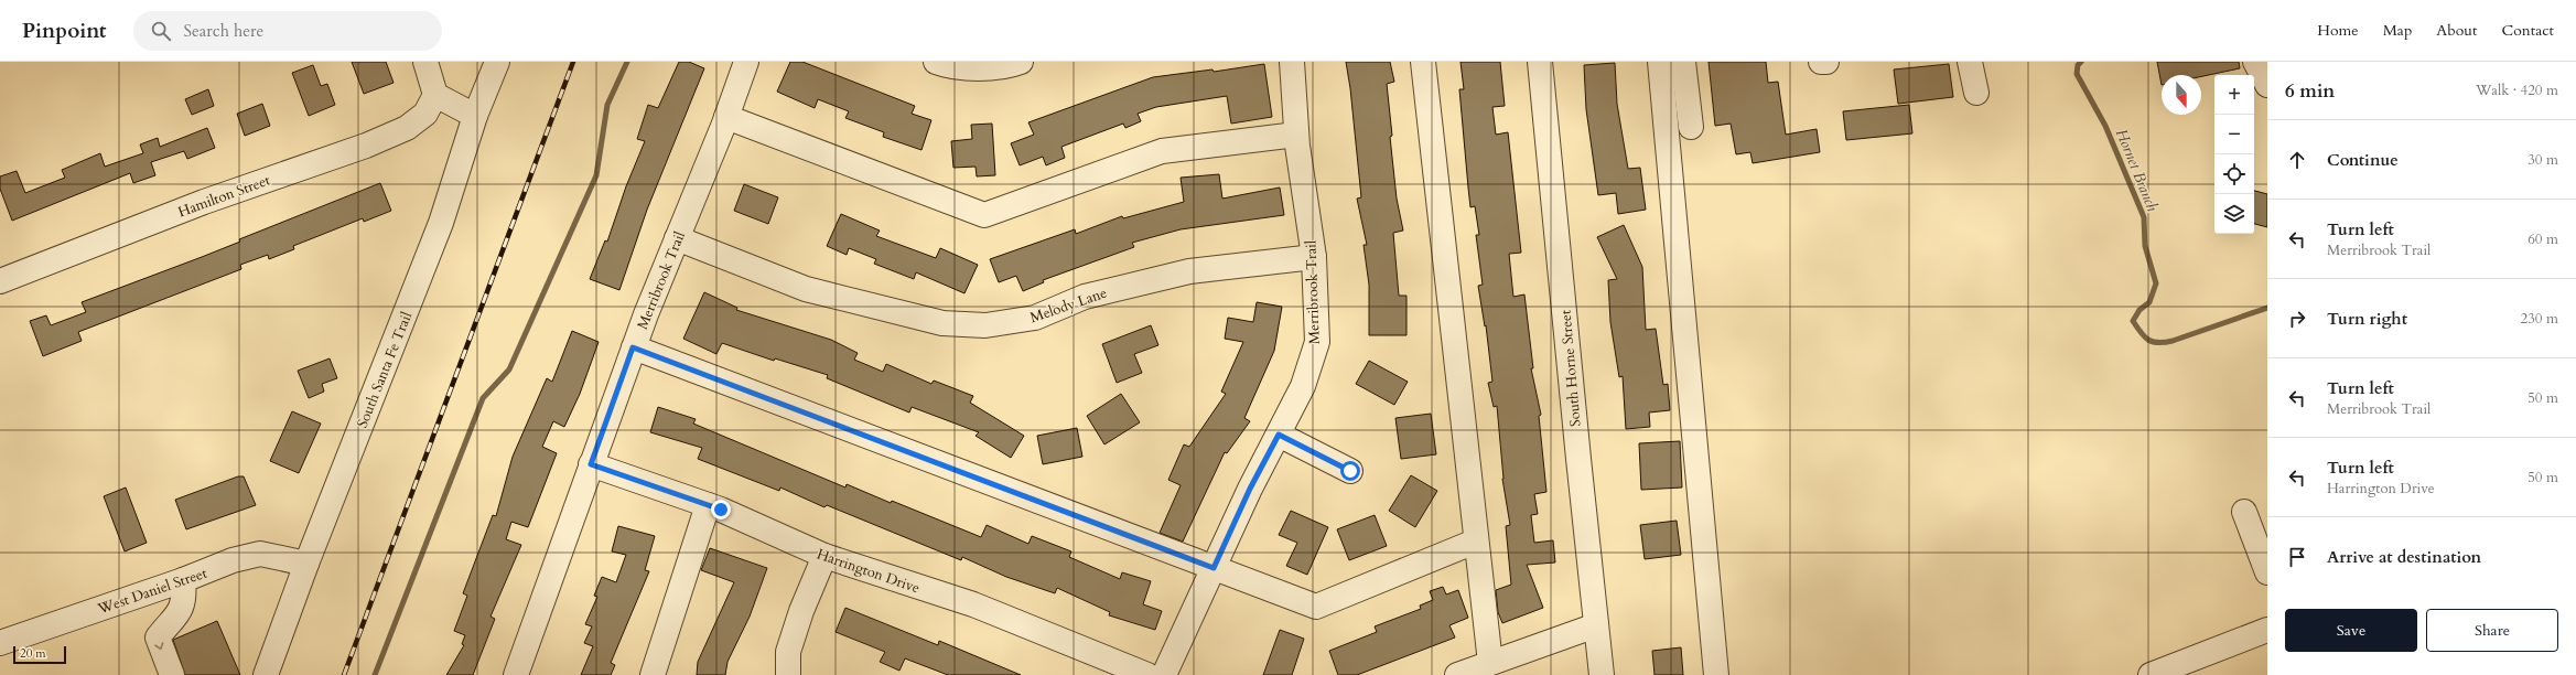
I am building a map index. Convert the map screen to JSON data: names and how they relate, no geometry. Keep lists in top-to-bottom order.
{
  "streets": {
    "street": [
      "Hamilton Street",
      "Merribrook Trail",
      "Melody Lane",
      "South Horne Street",
      "South Santa Fe Trail",
      "Harrington Drive",
      "West Daniel Street"
    ]
  },
  "crossings": [
    ["Merribrook Trail", "Melody Lane"],
    ["Merribrook Trail", "Harrington Drive"],
    ["South Santa Fe Trail", "West Daniel Street"]
  ],
  "water": ["Hornet Branch"],
  "scale_bar": "20 m",
  "north": "bottom",
  "page": {
    "header": "Pinpoint",
    "search": "Search here",
    "nav": [
      "Home",
      "Map",
      "About",
      "Contact"
    ],
    "heading": ["6 min", "Walk · 420 m"],
    "map_buttons": ["+", "−"],
    "list": [
      ["Continue", "30 m"],
      ["Turn left", "Merribrook Trail", "60 m"],
      ["Turn right", "230 m"],
      ["Turn left", "Merribrook Trail", "50 m"],
      ["Turn left", "Harrington Drive", "50 m"],
      "Arrive at destination"
    ],
    "buttons": ["Save", "Share"],
    "scale": "20 m"
  }
}
